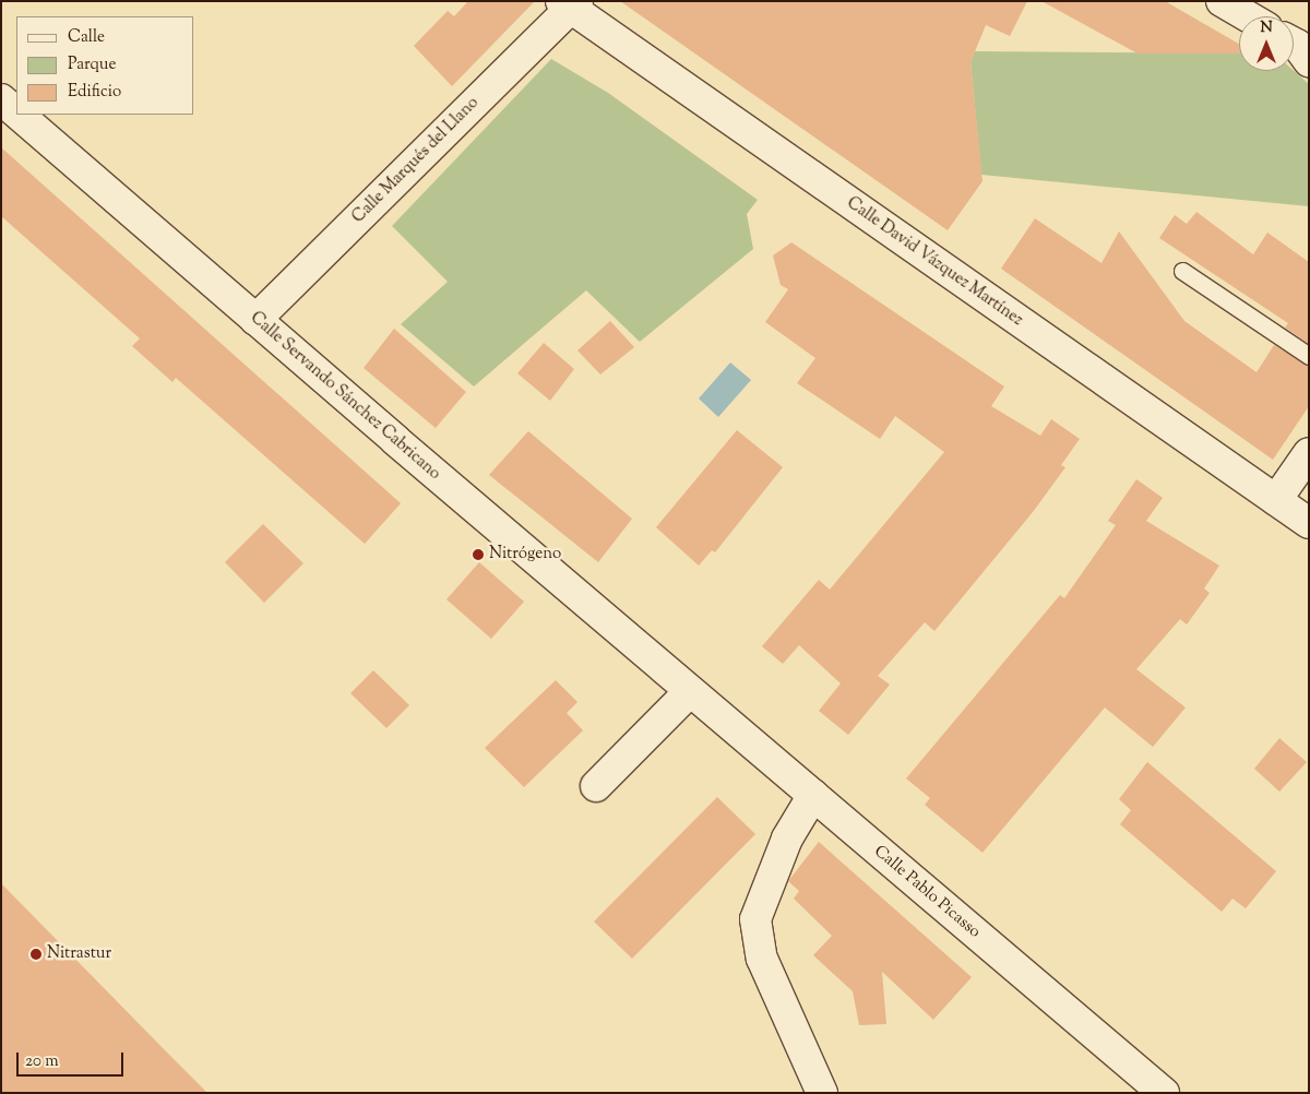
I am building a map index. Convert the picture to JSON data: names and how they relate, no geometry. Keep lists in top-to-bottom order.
{
  "streets": {
    "street": [
      "Calle Marqués del Llano",
      "Calle David Vázquez Martínez",
      "Calle Servando Sánchez Cabricano",
      "Calle Pablo Picasso"
    ]
  },
  "crossings": [
    ["Calle Marqués del Llano", "Calle David Vázquez Martínez"],
    ["Calle Marqués del Llano", "Calle Servando Sánchez Cabricano"],
    ["Calle Servando Sánchez Cabricano", "Calle Pablo Picasso"]
  ],
  "places": ["Nitrógeno", "Nitrastur"],
  "legend": ["Calle", "Parque", "Edificio"],
  "scale_bar": "20 m",
  "north": "top"
}
